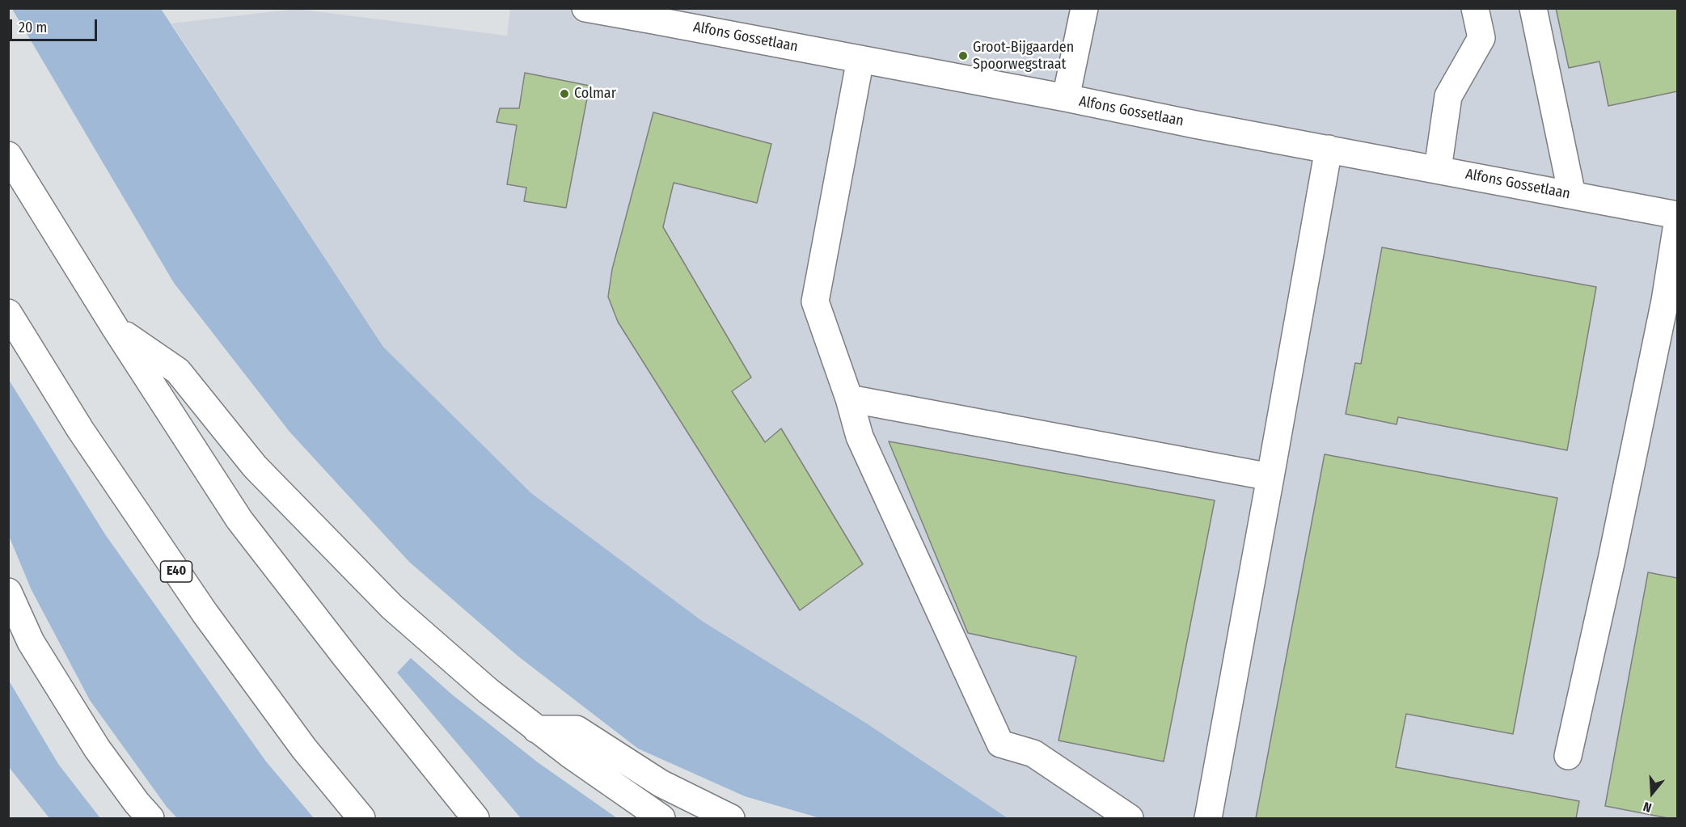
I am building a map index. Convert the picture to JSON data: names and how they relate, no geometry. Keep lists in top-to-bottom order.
{
  "streets": {
    "main road": ["Alfons Gossetlaan", "E40"]
  },
  "places": ["Groot-Bijgaarden Spoorwegstraat", "Colmar"],
  "scale_bar": "20 m",
  "north": "bottom"
}
